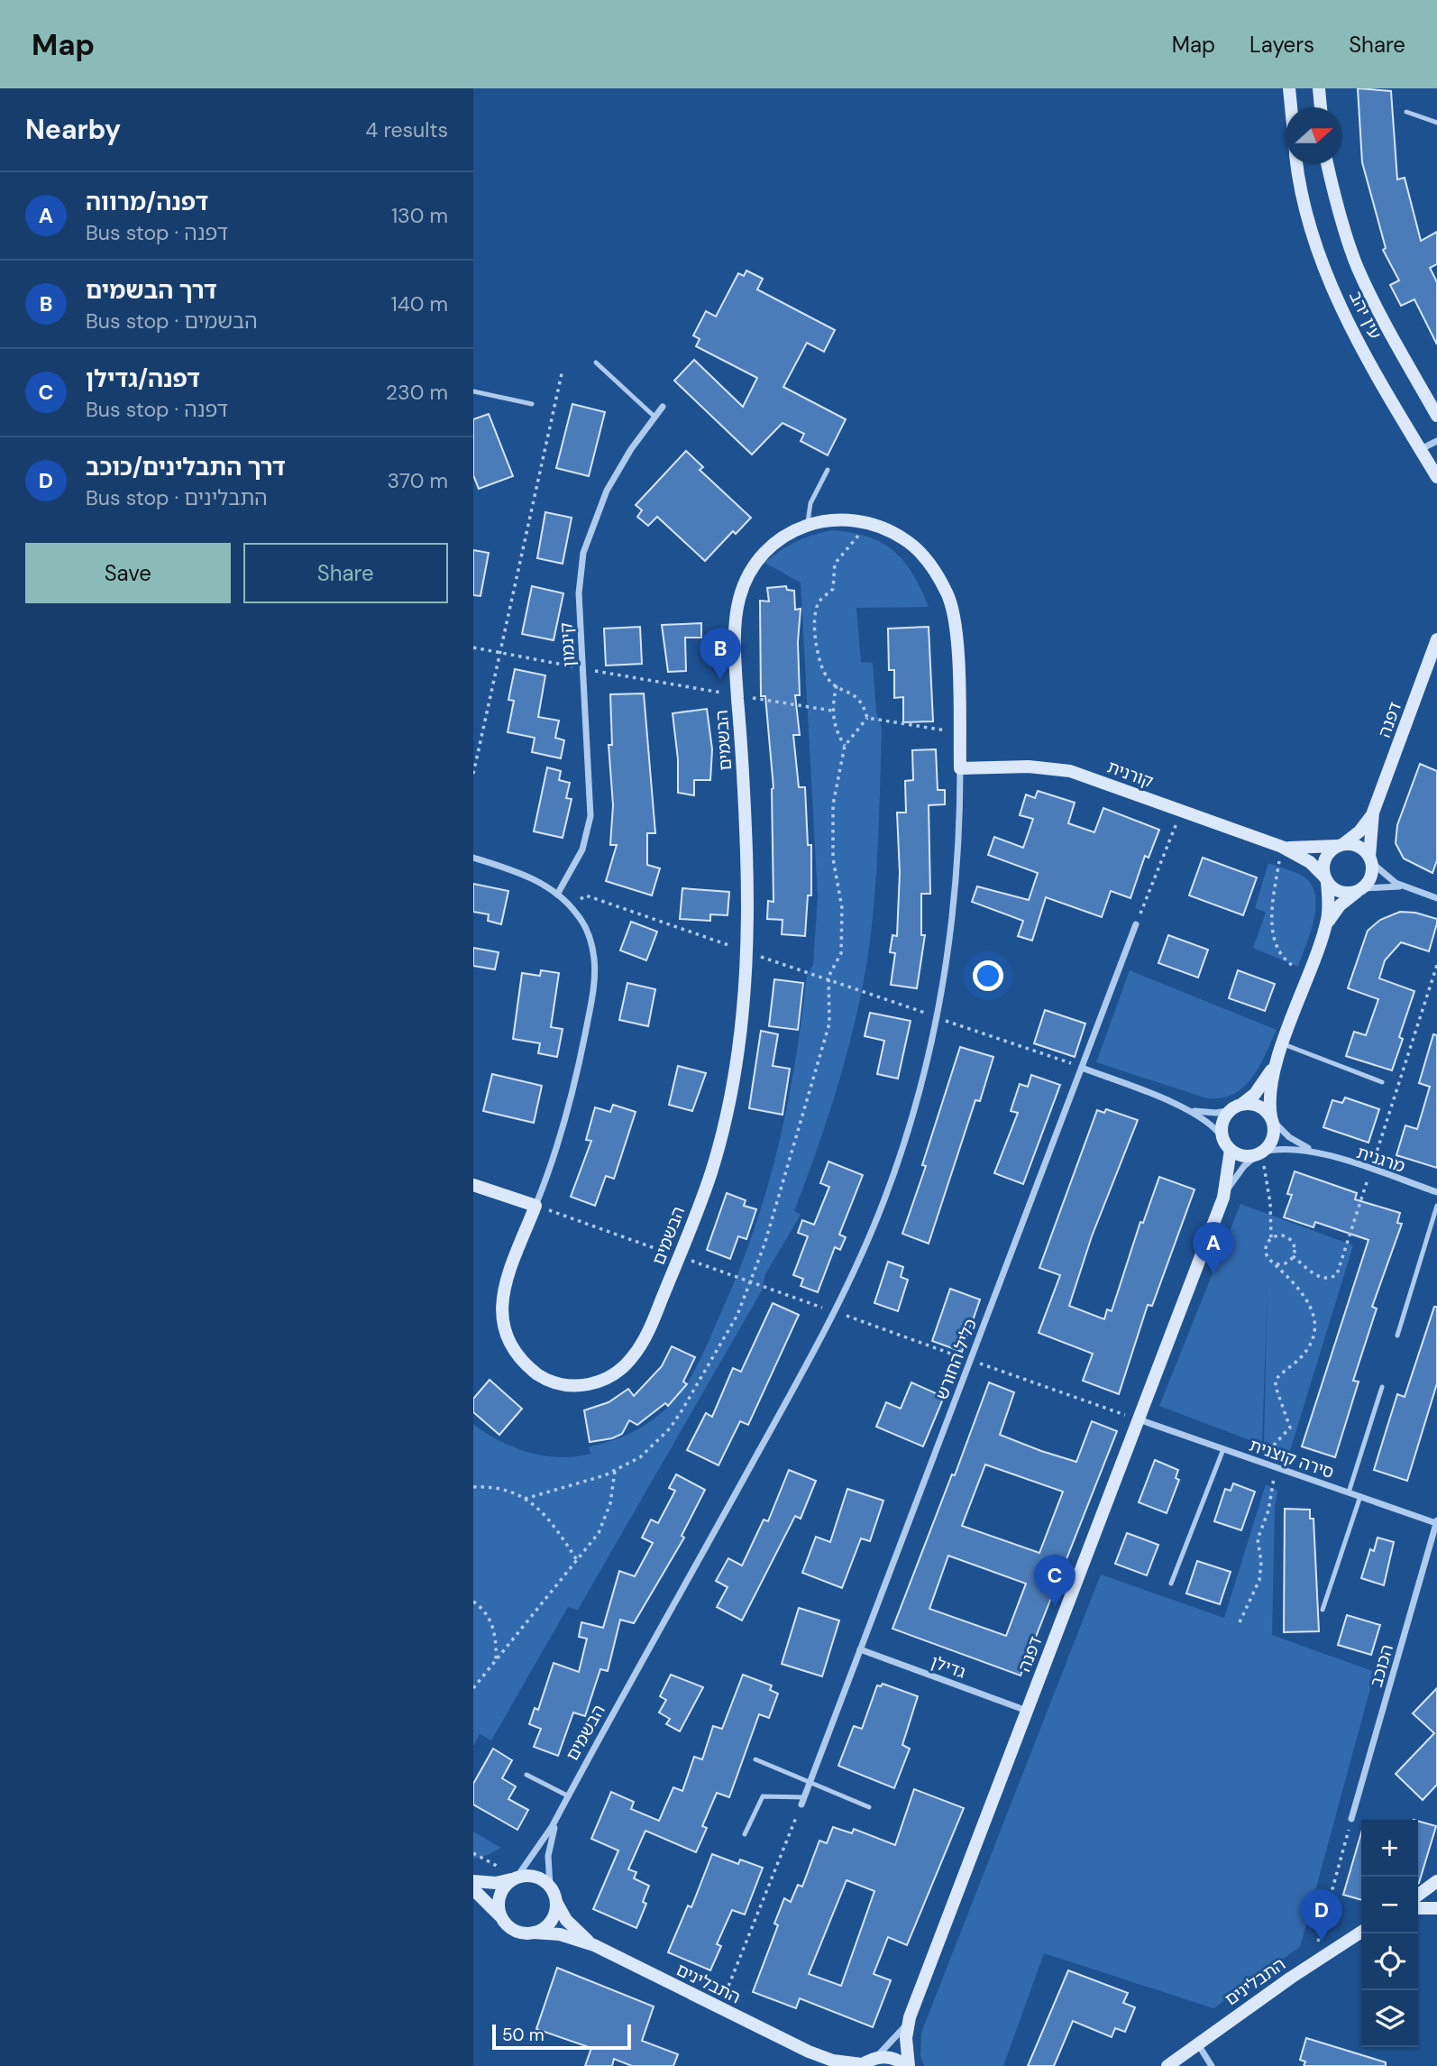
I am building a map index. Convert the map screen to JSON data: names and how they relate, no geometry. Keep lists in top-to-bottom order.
{
  "streets": {
    "street": [
      "עין יהב",
      "קינמון",
      "דפנה",
      "הבשמים",
      "קורנית",
      "מרגנית",
      "כליל החורש",
      "סירה קוצנית",
      "הכוכב",
      "גדילן",
      "התבלינים"
    ]
  },
  "crossings": [
    ["קינמון", "הבשמים"],
    ["דפנה", "קורנית"],
    ["דפנה", "מרגנית"],
    ["דפנה", "סירה קוצנית"],
    ["דפנה", "גדילן"],
    ["הבשמים", "קורנית"],
    ["הבשמים", "התבלינים"],
    ["כליל החורש", "גדילן"],
    ["סירה קוצנית", "הכוכב"]
  ],
  "scale_bar": "50 m",
  "north": "right",
  "page": {
    "header": "Map",
    "nav": ["Map", "Layers", "Share"],
    "heading": ["Nearby", "4 results"],
    "list": [
      {
        "mark": "A",
        "name": "דפנה/מרווה",
        "note": "Bus stop · דפנה",
        "value": "130 m"
      },
      {
        "mark": "B",
        "name": "דרך הבשמים",
        "note": "Bus stop · הבשמים",
        "value": "140 m"
      },
      {
        "mark": "C",
        "name": "דפנה/גדילן",
        "note": "Bus stop · דפנה",
        "value": "230 m"
      },
      {
        "mark": "D",
        "name": "דרך התבלינים/כוכב",
        "note": "Bus stop · התבלינים",
        "value": "370 m"
      }
    ],
    "buttons": ["Save", "Share"],
    "pins": [
      "B",
      "A",
      "C",
      "D"
    ],
    "map_buttons": ["+", "−"],
    "scale": "50 m"
  }
}
